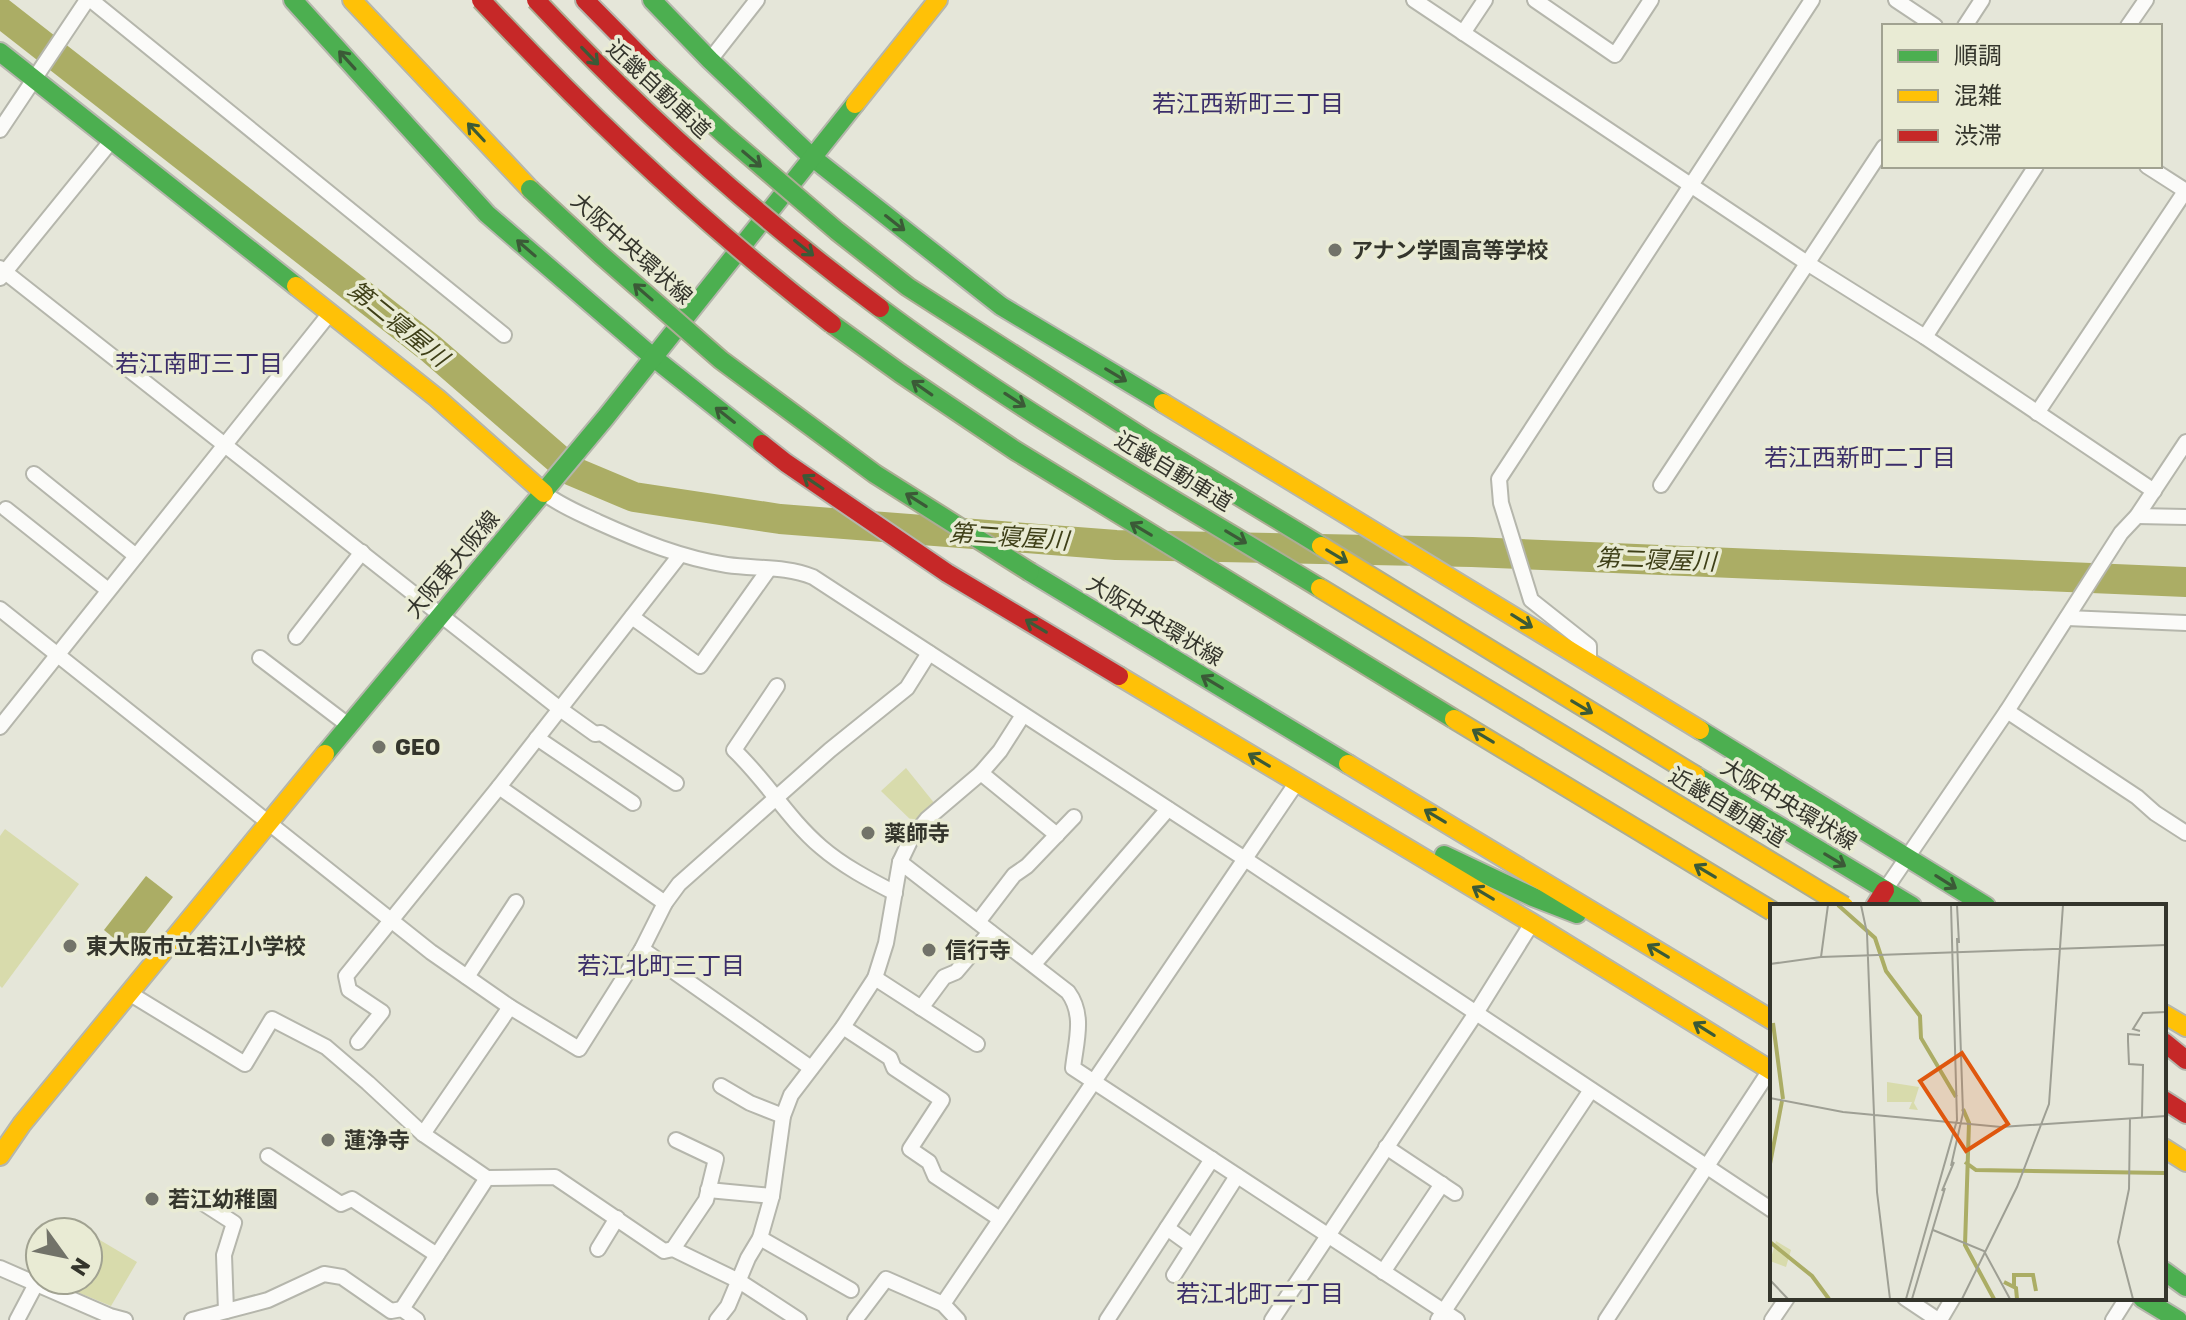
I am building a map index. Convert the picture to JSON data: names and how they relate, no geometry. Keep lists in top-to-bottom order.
{
  "streets": {
    "main road": ["近畿自動車道", "大阪中央環状線", "大阪東大阪線"]
  },
  "districts": [
    "若江西新町三丁目",
    "若江南町三丁目",
    "若江西新町二丁目",
    "若江北町三丁目",
    "若江北町二丁目"
  ],
  "water": ["第二寝屋川"],
  "places": [
    "アナン学園高等学校",
    "GEO",
    "薬師寺",
    "東大阪市立若江小学校",
    "信行寺",
    "蓮浄寺",
    "若江幼稚園"
  ],
  "legend": ["順調", "混雑", "渋滞"],
  "north": "bottom right"
}
